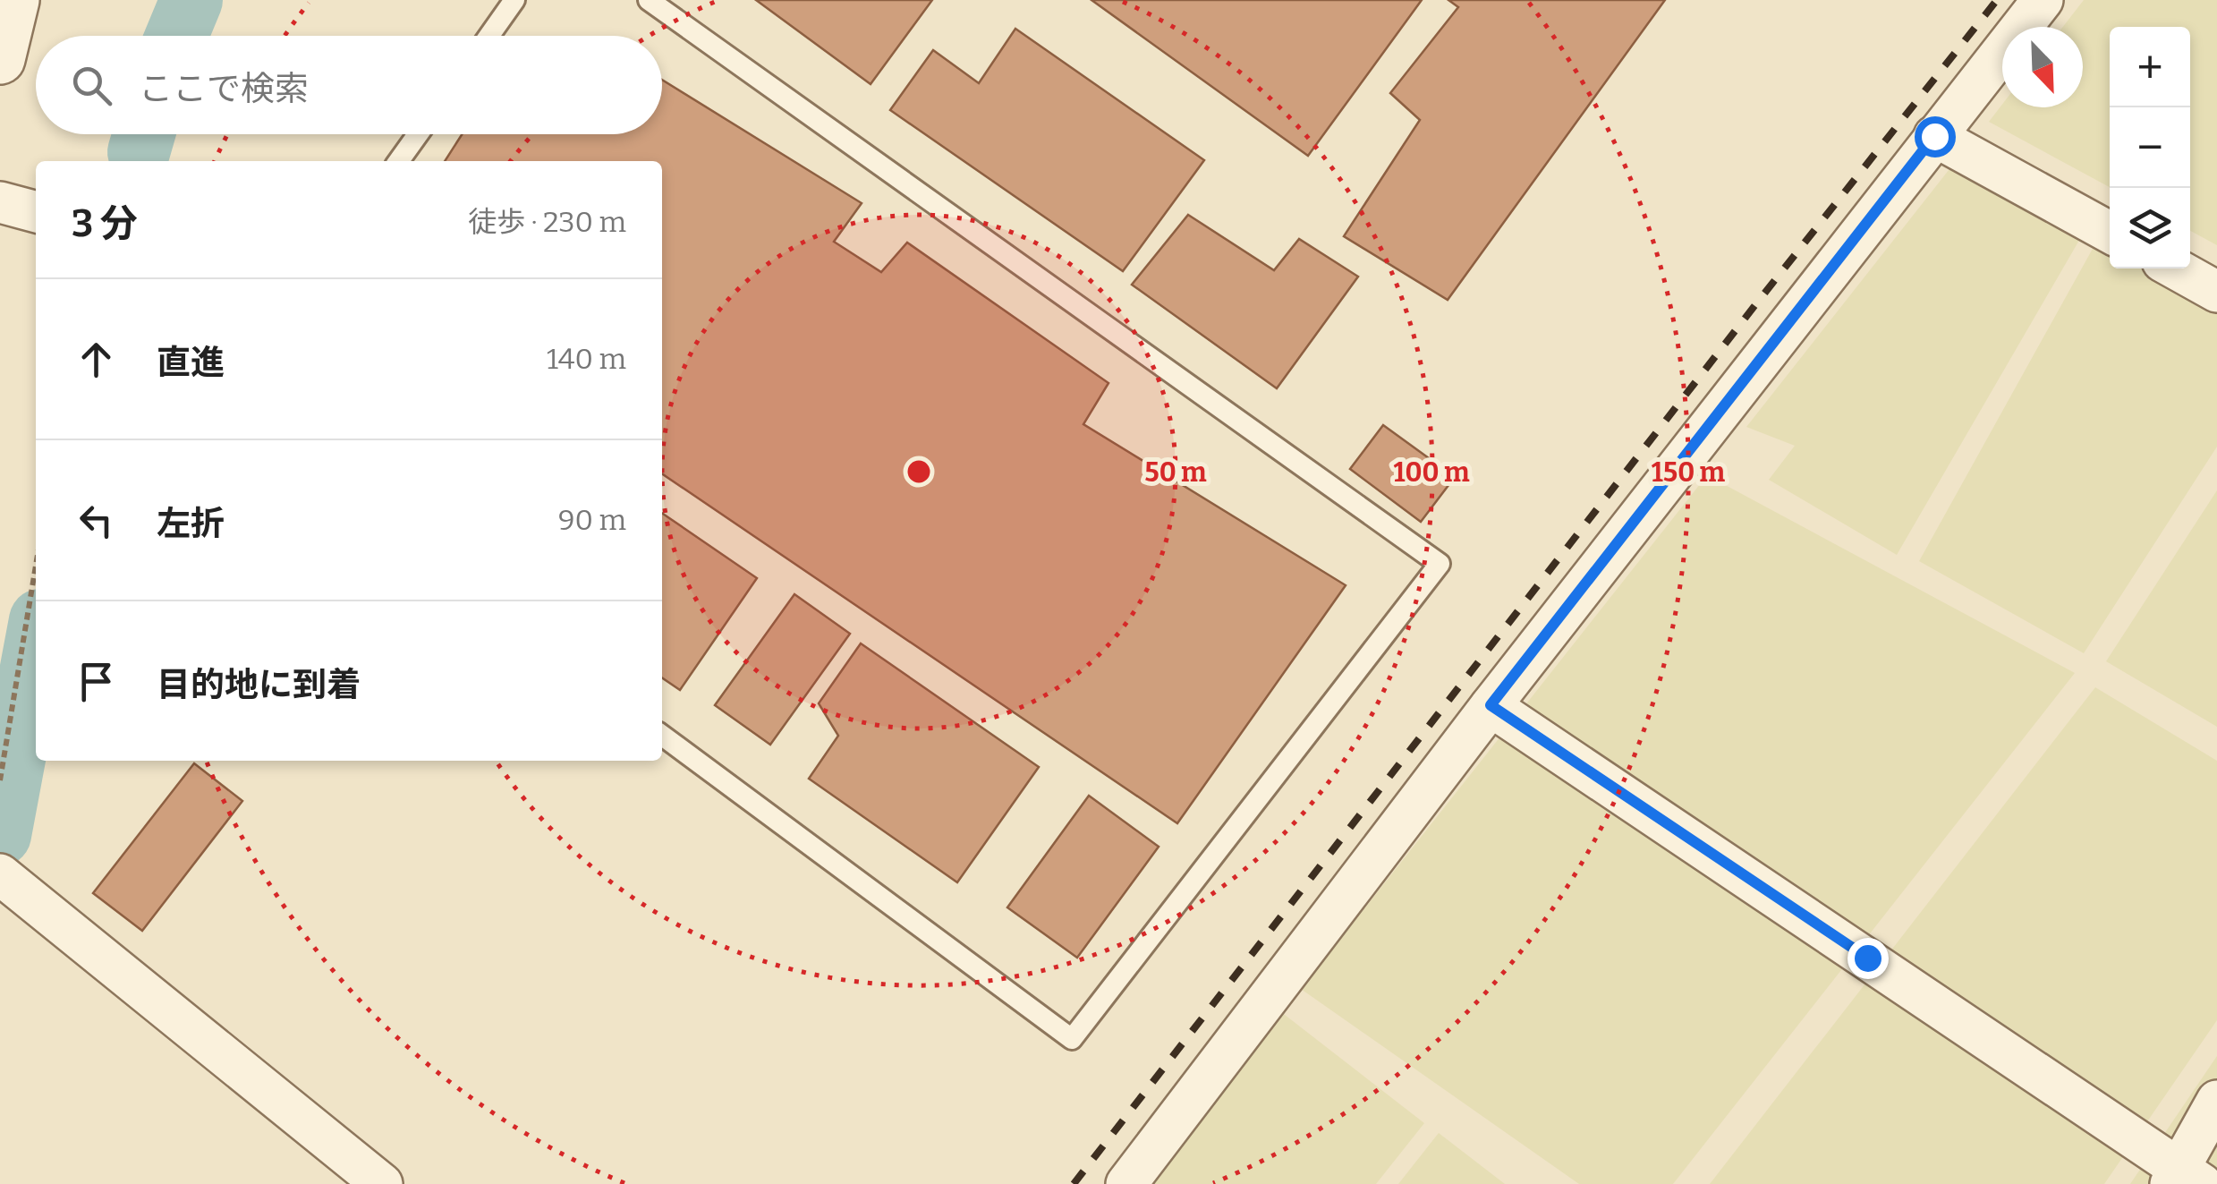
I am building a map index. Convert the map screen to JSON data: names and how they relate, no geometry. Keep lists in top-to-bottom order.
{
  "north": "bottom right",
  "page": {
    "map_buttons": ["+", "−"],
    "search": "ここで検索",
    "heading": ["3 分", "徒歩 · 230 m"],
    "list": [
      ["直進", "140 m"],
      ["左折", "90 m"],
      "目的地に到着"
    ]
  },
  "rings": ["50 m", "100 m", "150 m"]
}
